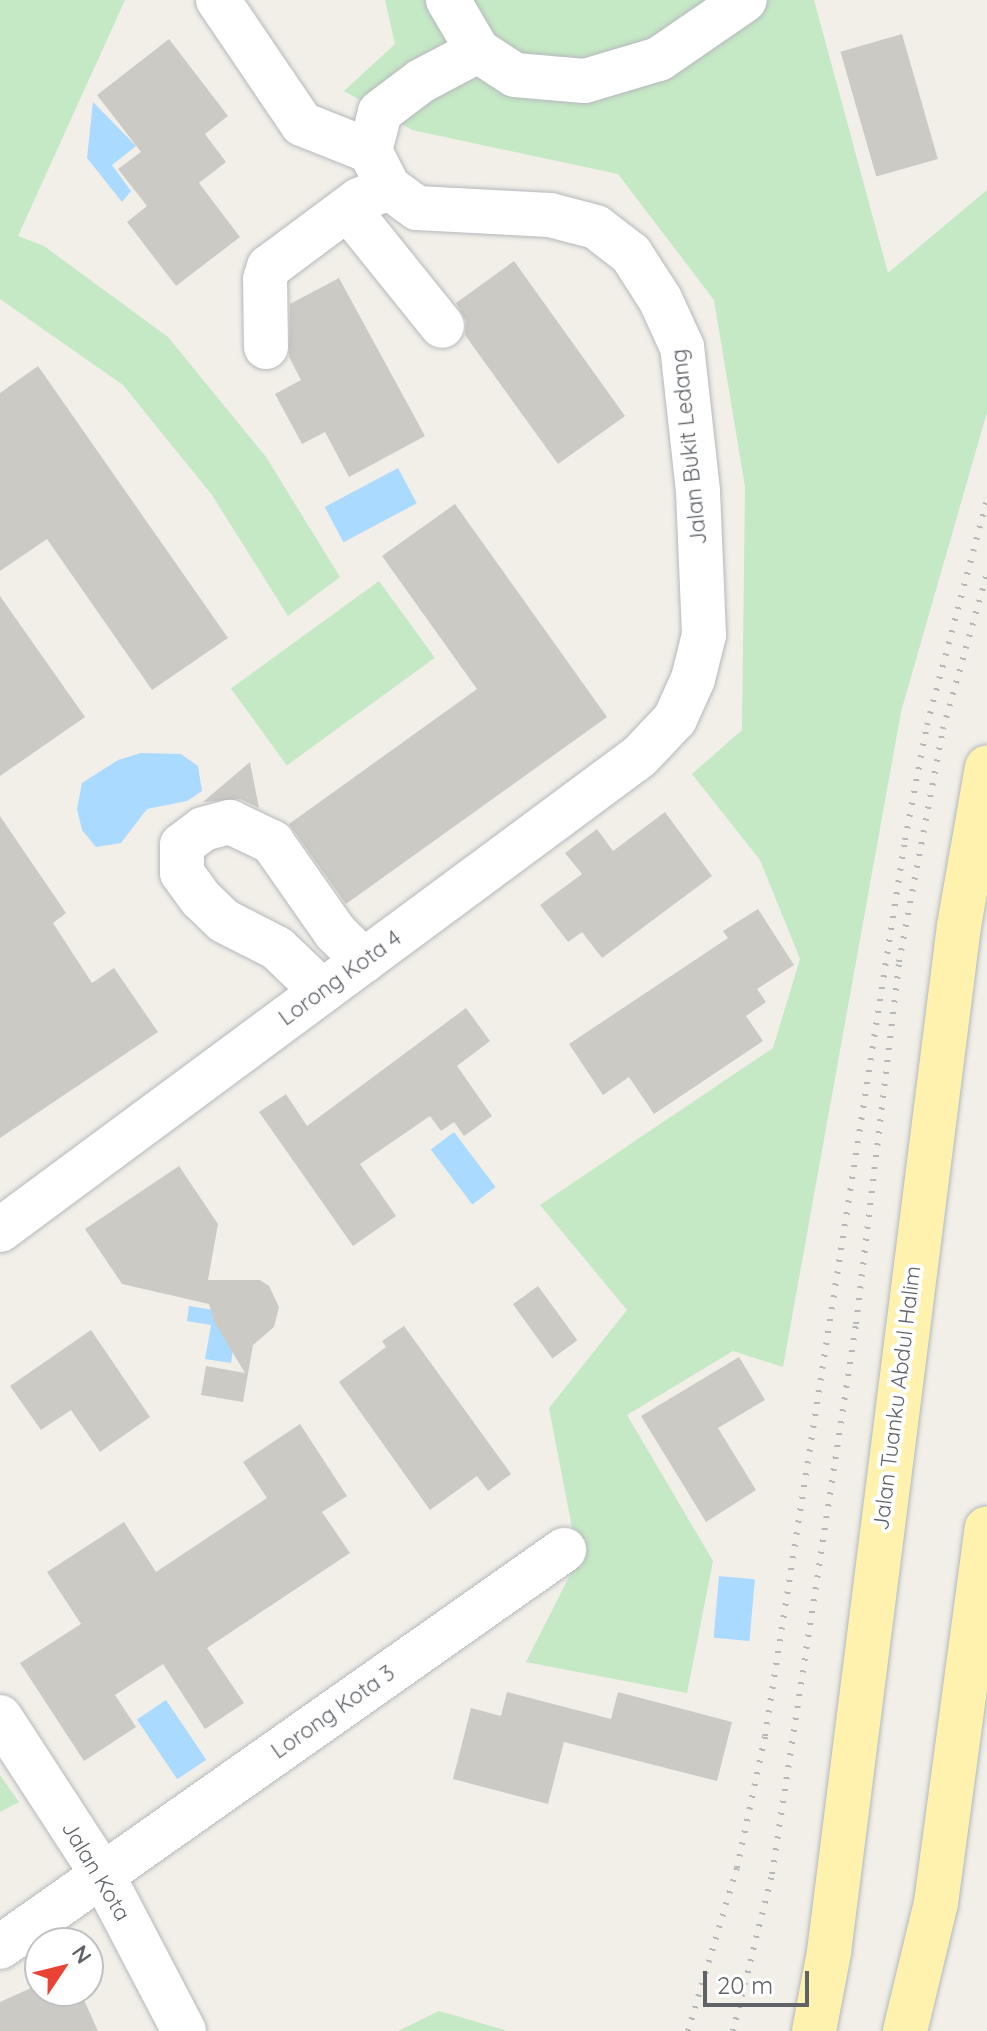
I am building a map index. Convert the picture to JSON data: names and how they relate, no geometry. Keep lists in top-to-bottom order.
{
  "streets": {
    "main road": ["Jalan Tuanku Abdul Halim"],
    "street": [
      "Jalan Bukit Ledang",
      "Lorong Kota 4",
      "Lorong Kota 3",
      "Jalan Kota"
    ]
  },
  "crossings": [
    ["Jalan Bukit Ledang", "Lorong Kota 4"],
    ["Lorong Kota 3", "Jalan Kota"]
  ],
  "scale_bar": "20 m",
  "north": "top right"
}
